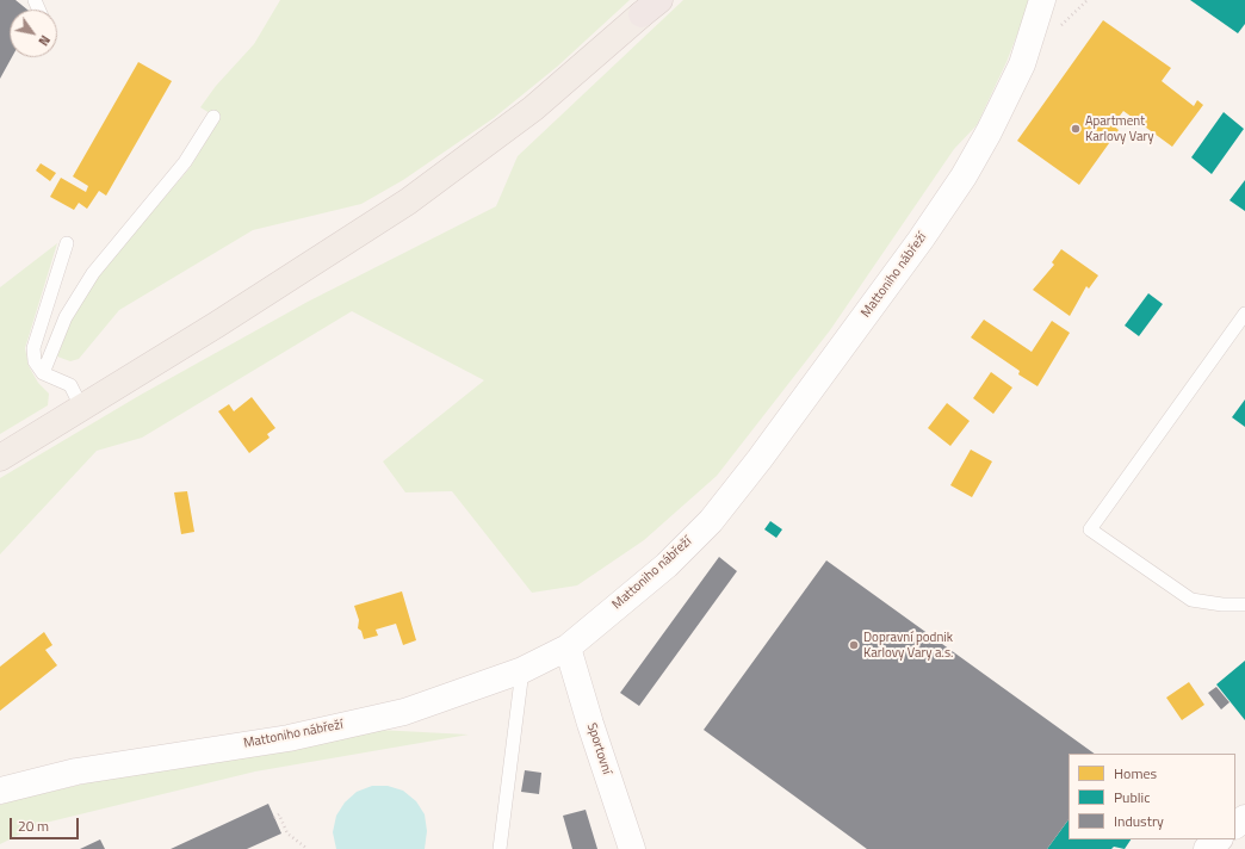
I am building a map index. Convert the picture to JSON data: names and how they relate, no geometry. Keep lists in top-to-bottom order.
{
  "streets": {
    "main road": ["Mattoniho nábřeží", "Sportovní"]
  },
  "crossings": [
    ["Mattoniho nábřeží", "Sportovní"]
  ],
  "places": ["Apartment Karlovy Vary", "Dopravní podnik Karlovy Vary a.s."],
  "legend": ["Homes", "Public", "Industry"],
  "scale_bar": "20 m",
  "north": "bottom right"
}
